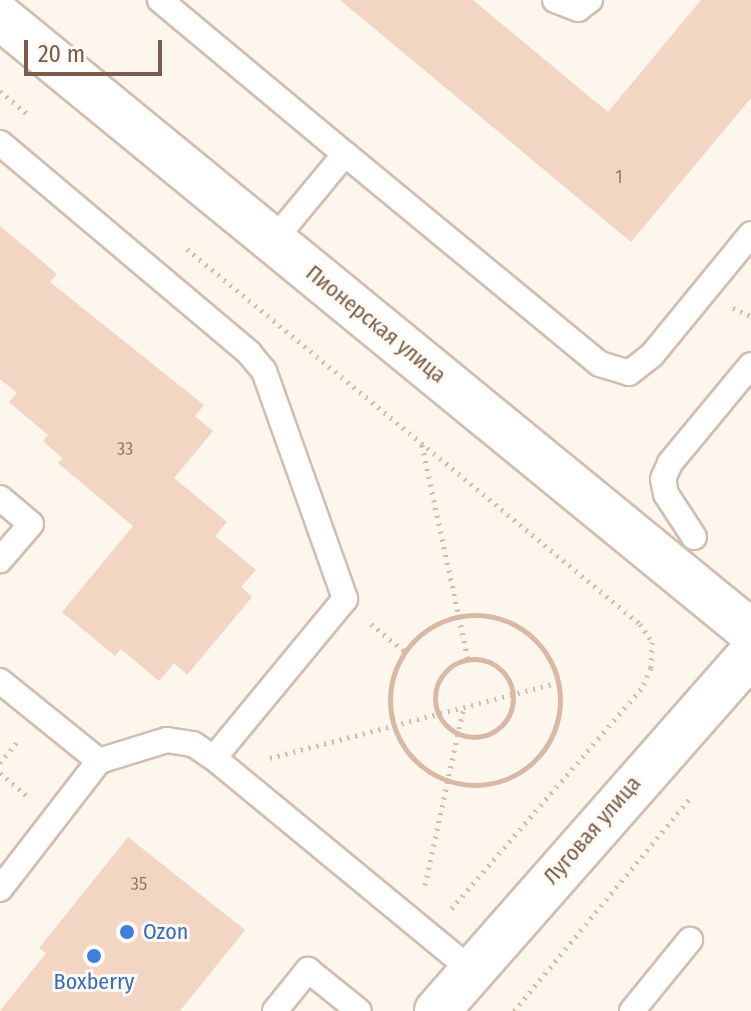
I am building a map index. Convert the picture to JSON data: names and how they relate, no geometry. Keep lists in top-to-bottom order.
{
  "streets": {
    "street": ["Пионерская улица", "Луговая улица"]
  },
  "places": ["Ozon", "Boxberry"],
  "house_numbers": ["1", "33", "35"],
  "scale_bar": "20 m"
}
